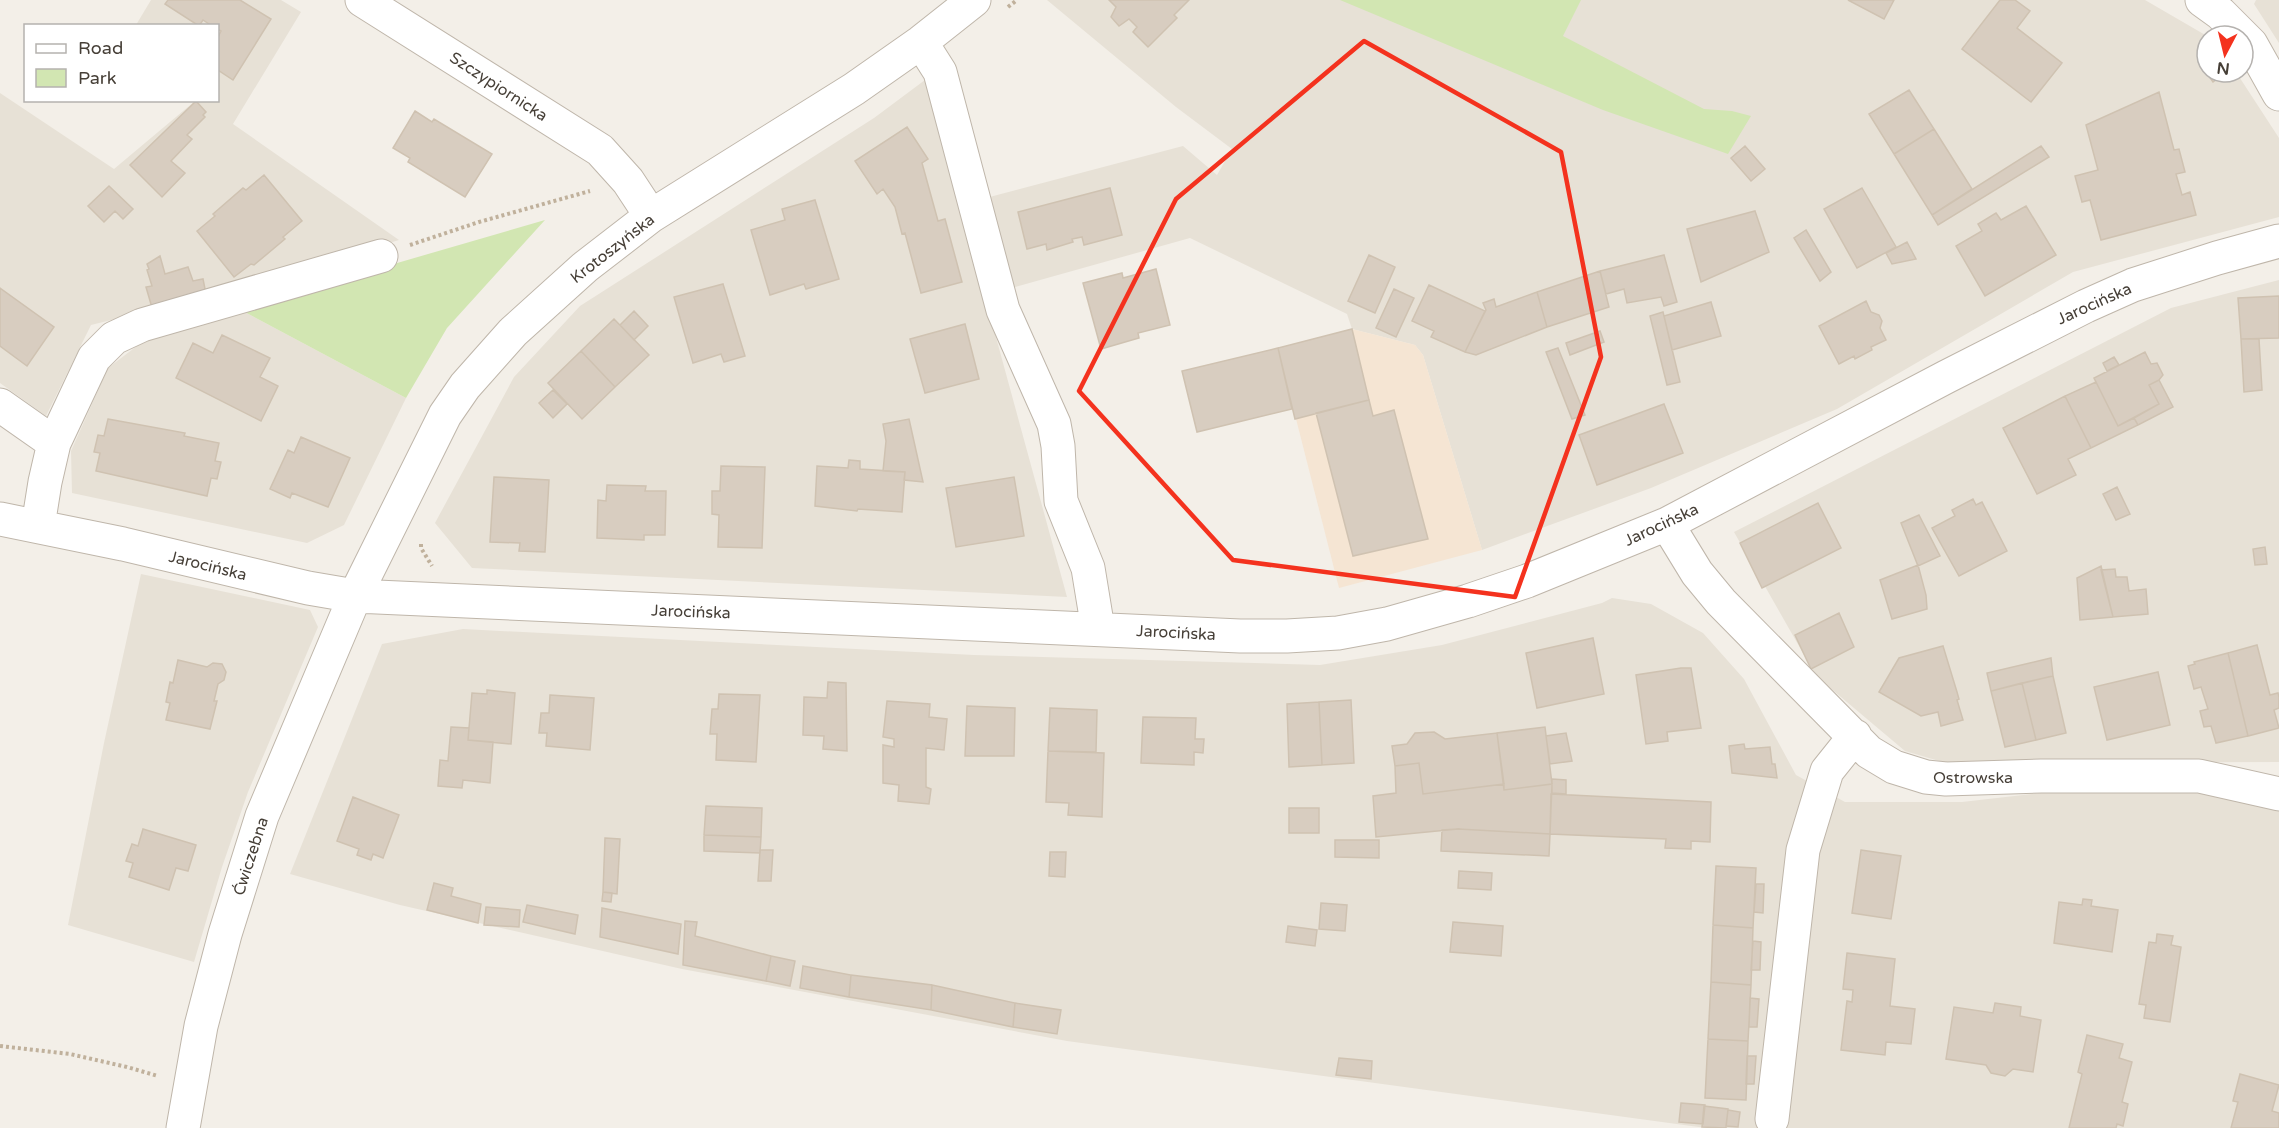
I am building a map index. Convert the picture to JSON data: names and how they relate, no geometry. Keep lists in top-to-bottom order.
{
  "streets": {
    "street": [
      "Szczypiornicka",
      "Krotoszyńska",
      "Jarocińska",
      "Ostrowska",
      "Ćwiczebna"
    ]
  },
  "crossings": [
    ["Szczypiornicka", "Krotoszyńska"],
    ["Krotoszyńska", "Jarocińska"],
    ["Krotoszyńska", "Ćwiczebna"],
    ["Jarocińska", "Ostrowska"],
    ["Jarocińska", "Ćwiczebna"]
  ],
  "legend": ["Road", "Park"],
  "north": "bottom"
}
